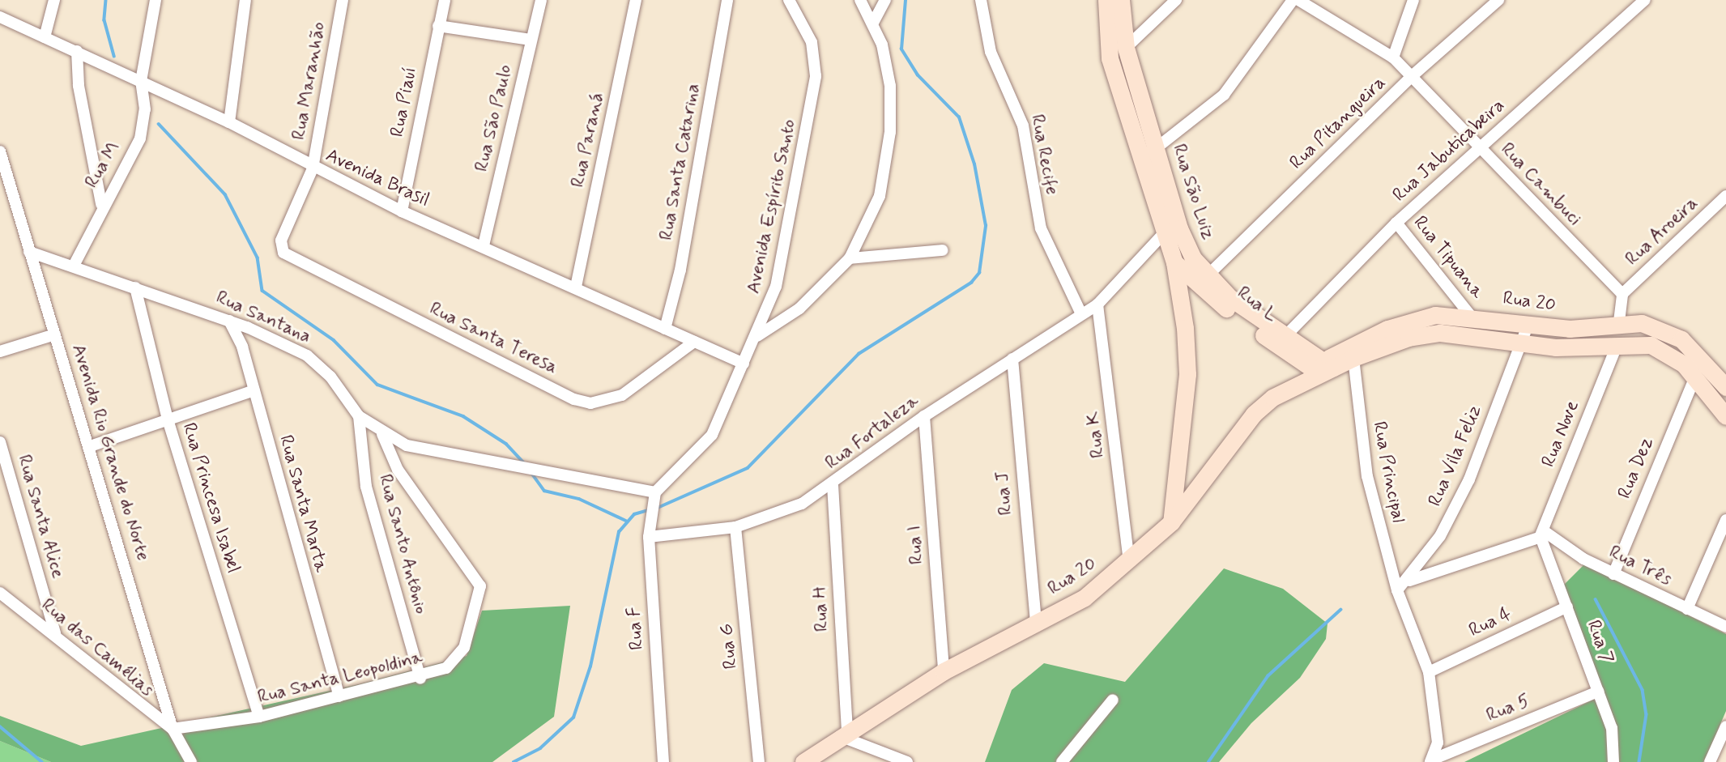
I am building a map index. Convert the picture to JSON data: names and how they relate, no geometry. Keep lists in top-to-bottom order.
{
  "streets": {
    "street": [
      "Rua Maranhão",
      "Rua Piauí",
      "Rua São Paulo",
      "Rua Pitangueira",
      "Rua Paraná",
      "Rua Jabuticabeira",
      "Rua Recife",
      "Rua Santa Catarina",
      "Rua M",
      "Avenida Brasil",
      "Rua Cambuci",
      "Rua São Luiz",
      "Avenida Espírito Santo",
      "Rua Aroeira",
      "Rua Tipuana",
      "Rua 20",
      "Rua L",
      "Rua Santana",
      "Rua Santa Teresa",
      "Rua Fortaleza",
      "Rua Nove",
      "Rua K",
      "Avenida Rio Grande do Norte",
      "Rua Vila Feliz",
      "Rua Dez",
      "Rua Principal",
      "Rua J",
      "Rua Princesa Isabel",
      "Rua Santa Marta",
      "Rua Santa Alice",
      "Rua Santo Antônio",
      "Rua I",
      "Rua Três",
      "Rua H",
      "Rua 4",
      "Rua F",
      "Rua 7",
      "Rua G",
      "Rua das Camélias",
      "Rua Santa Leopoldina",
      "Rua 5"
    ]
  },
  "crossings": [
    ["Rua Maranhão", "Avenida Brasil"],
    ["Rua Maranhão", "Rua Santa Teresa"],
    ["Rua Piauí", "Avenida Brasil"],
    ["Rua São Paulo", "Avenida Brasil"],
    ["Rua Pitangueira", "Rua Cambuci"],
    ["Rua Pitangueira", "Rua São Luiz"],
    ["Rua Paraná", "Avenida Brasil"],
    ["Rua Jabuticabeira", "Rua Cambuci"],
    ["Rua Jabuticabeira", "Rua São Luiz"],
    ["Rua Jabuticabeira", "Rua Tipuana"],
    ["Rua Recife", "Rua Fortaleza"],
    ["Rua Santa Catarina", "Avenida Brasil"],
    ["Rua M", "Avenida Brasil"],
    ["Rua M", "Rua Santana"],
    ["Avenida Brasil", "Avenida Espírito Santo"],
    ["Avenida Brasil", "Rua Santa Teresa"],
    ["Rua Cambuci", "Rua Aroeira"],
    ["Rua São Luiz", "Rua 20"],
    ["Rua São Luiz", "Rua L"],
    ["Avenida Espírito Santo", "Rua Santana"],
    ["Avenida Espírito Santo", "Rua F"],
    ["Rua Tipuana", "Rua 20"],
    ["Rua 20", "Rua L"],
    ["Rua 20", "Rua Nove"],
    ["Rua 20", "Rua K"],
    ["Rua 20", "Rua Vila Feliz"],
    ["Rua 20", "Rua Dez"],
    ["Rua 20", "Rua Principal"],
    ["Rua 20", "Rua J"],
    ["Rua 20", "Rua I"],
    ["Rua 20", "Rua H"],
    ["Rua Santana", "Avenida Rio Grande do Norte"],
    ["Rua Santana", "Rua Princesa Isabel"],
    ["Rua Santana", "Rua Santa Marta"],
    ["Rua Santana", "Rua Santo Antônio"],
    ["Rua Santana", "Rua F"],
    ["Rua Santana", "Rua Santa Leopoldina"],
    ["Rua Fortaleza", "Rua K"],
    ["Rua Fortaleza", "Rua J"],
    ["Rua Fortaleza", "Rua I"],
    ["Rua Fortaleza", "Rua H"],
    ["Rua Fortaleza", "Rua F"],
    ["Rua Fortaleza", "Rua G"],
    ["Rua Nove", "Rua Três"],
    ["Rua Nove", "Rua 7"],
    ["Avenida Rio Grande do Norte", "Rua das Camélias"],
    ["Avenida Rio Grande do Norte", "Rua Santa Leopoldina"],
    ["Rua Vila Feliz", "Rua Principal"],
    ["Rua Dez", "Rua Três"],
    ["Rua Principal", "Rua 4"],
    ["Rua Principal", "Rua 5"],
    ["Rua Princesa Isabel", "Rua Santa Leopoldina"],
    ["Rua Santa Marta", "Rua Santa Leopoldina"],
    ["Rua Santa Alice", "Rua das Camélias"],
    ["Rua Santo Antônio", "Rua Santa Leopoldina"],
    ["Rua Três", "Rua 7"],
    ["Rua 4", "Rua 7"],
    ["Rua 7", "Rua 5"],
    ["Rua das Camélias", "Rua Santa Leopoldina"]
  ]
}
